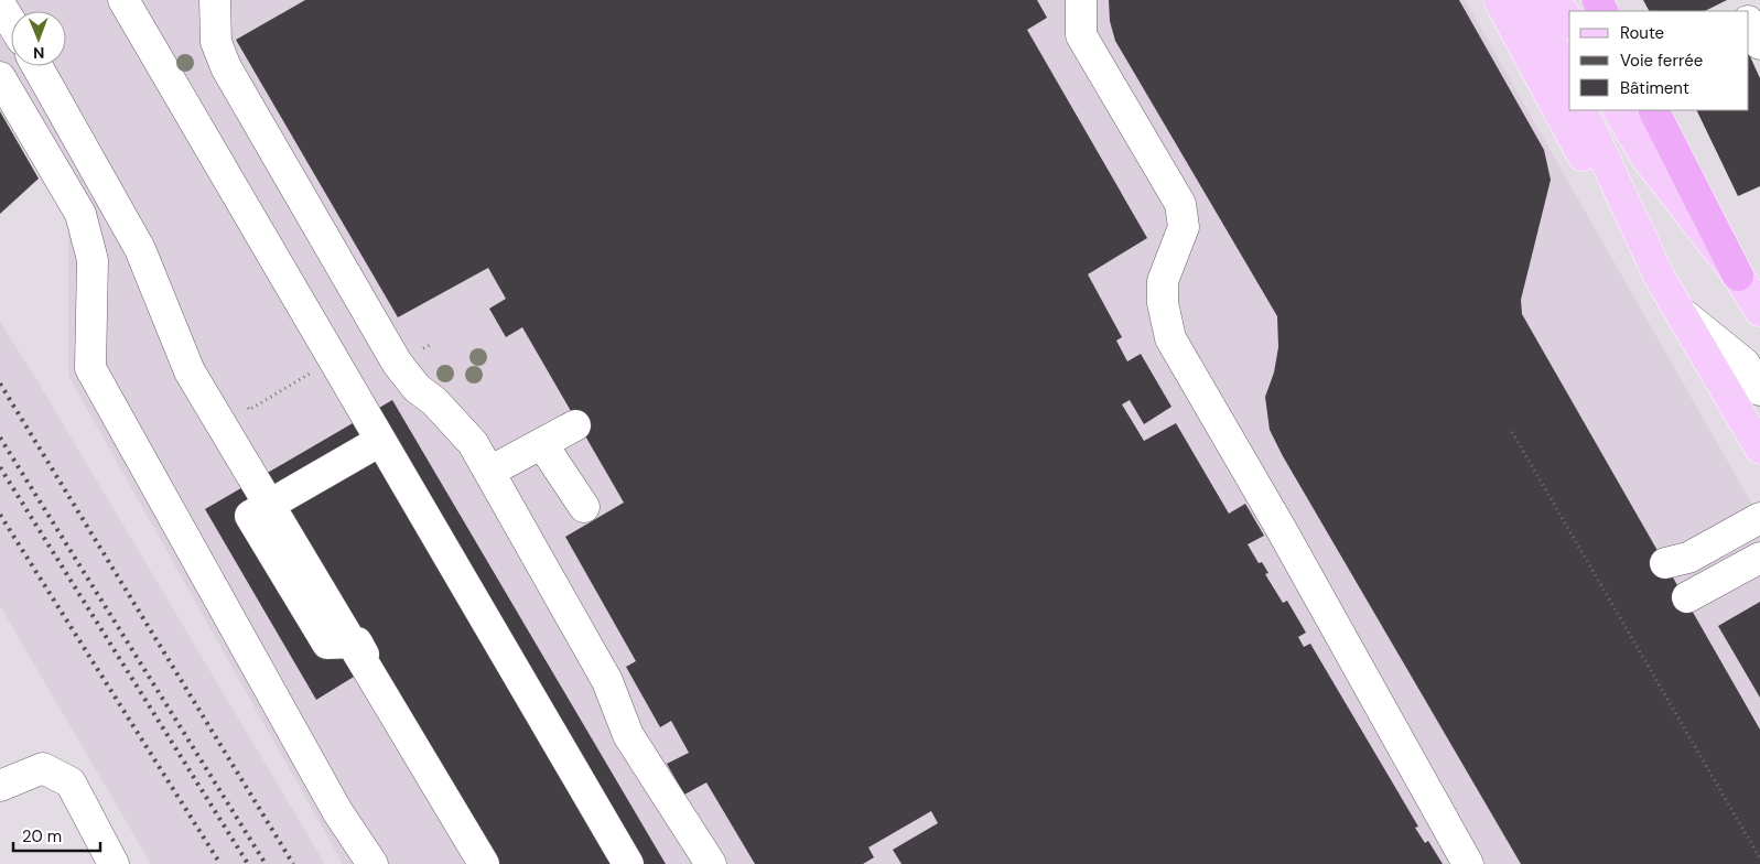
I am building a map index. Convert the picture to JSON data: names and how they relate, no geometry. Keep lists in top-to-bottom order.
{
  "legend": ["Route", "Voie ferrée", "Bâtiment"],
  "scale_bar": "20 m",
  "north": "bottom"
}
